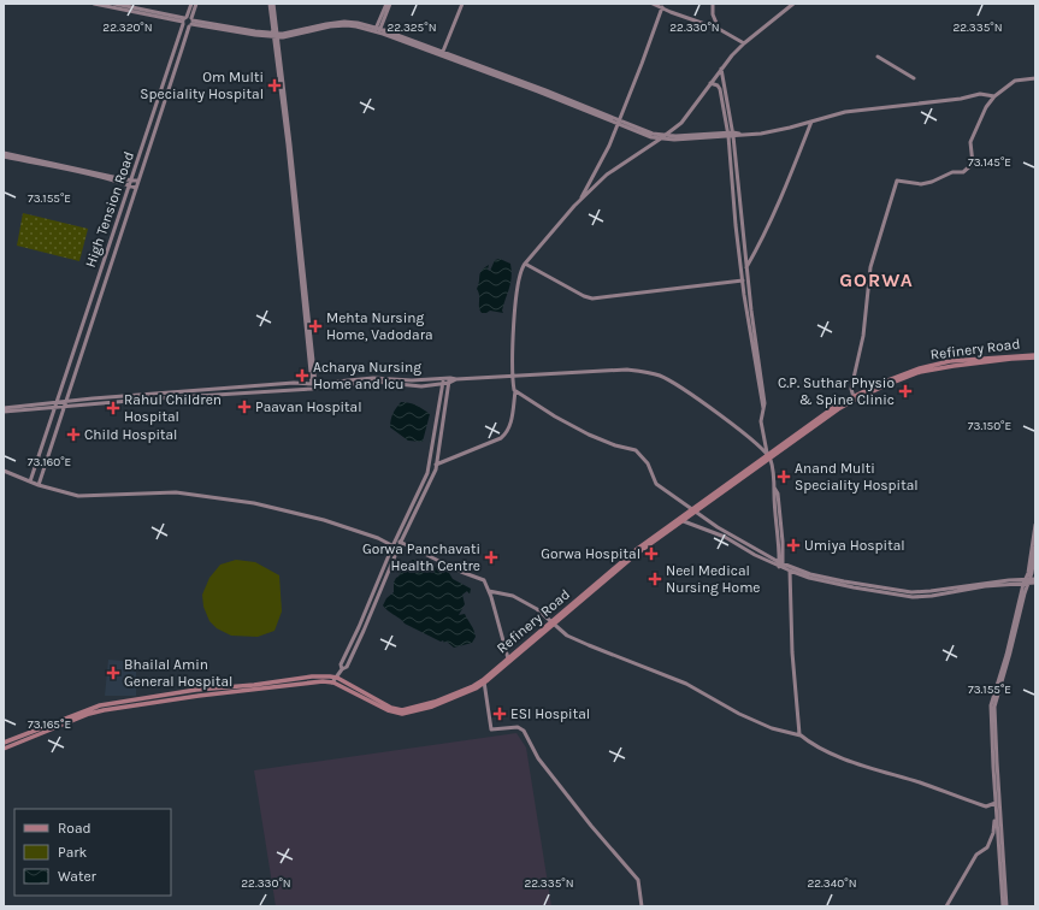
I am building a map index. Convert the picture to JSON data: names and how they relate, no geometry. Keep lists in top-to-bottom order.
{
  "streets": {
    "main road": ["Refinery Road"],
    "street": ["High Tension Road"]
  },
  "districts": ["GORWA"],
  "places": {
    "health": [
      "Om Multi Speciality Hospital",
      "Mehta Nursing Home, Vadodara",
      "Acharya Nursing Home and Icu",
      "C.P. Suthar Physio & Spine Clinic",
      "Paavan Hospital",
      "Rahul Children Hospital",
      "Child Hospital",
      "Anand Multi Speciality Hospital",
      "Umiya Hospital",
      "Gorwa Hospital",
      "Gorwa Panchavati Health Centre",
      "Neel Medical Nursing Home",
      "Bhailal Amin General Hospital",
      "ESI Hospital"
    ]
  },
  "legend": ["Road", "Park", "Water"],
  "coordinates": [
    "22.320°N",
    "22.325°N",
    "22.330°N",
    "22.335°N",
    "73.145°E",
    "73.155°E",
    "73.150°E",
    "73.160°E",
    "73.165°E",
    "22.340°N"
  ]
}
